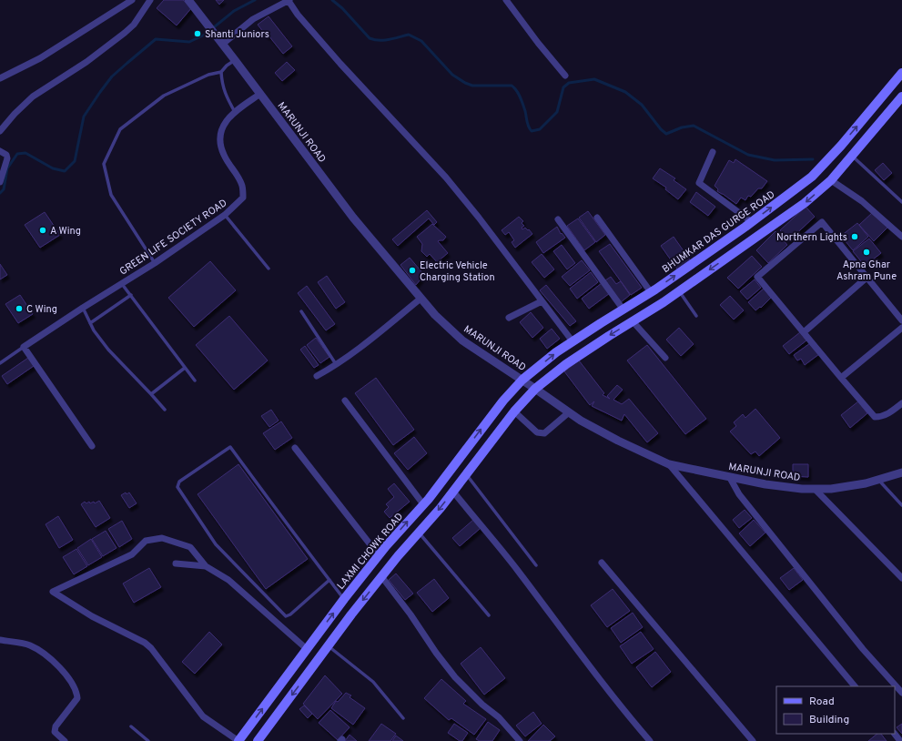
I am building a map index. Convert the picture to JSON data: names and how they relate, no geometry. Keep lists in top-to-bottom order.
{
  "streets": {
    "main road": ["BHUMKAR DAS GURGE ROAD", "LAXMI CHOWK ROAD"],
    "street": ["MARUNJI ROAD", "GREEN LIFE SOCIETY ROAD"]
  },
  "crossings": [
    ["MARUNJI ROAD", "BHUMKAR DAS GURGE ROAD"],
    ["MARUNJI ROAD", "GREEN LIFE SOCIETY ROAD"],
    ["MARUNJI ROAD", "LAXMI CHOWK ROAD"],
    ["BHUMKAR DAS GURGE ROAD", "LAXMI CHOWK ROAD"]
  ],
  "places": [
    "Shanti Juniors",
    "A Wing",
    "Northern Lights",
    "Apna Ghar Ashram Pune",
    "Electric Vehicle Charging Station",
    "C Wing"
  ],
  "legend": ["Road", "Building"]
}
